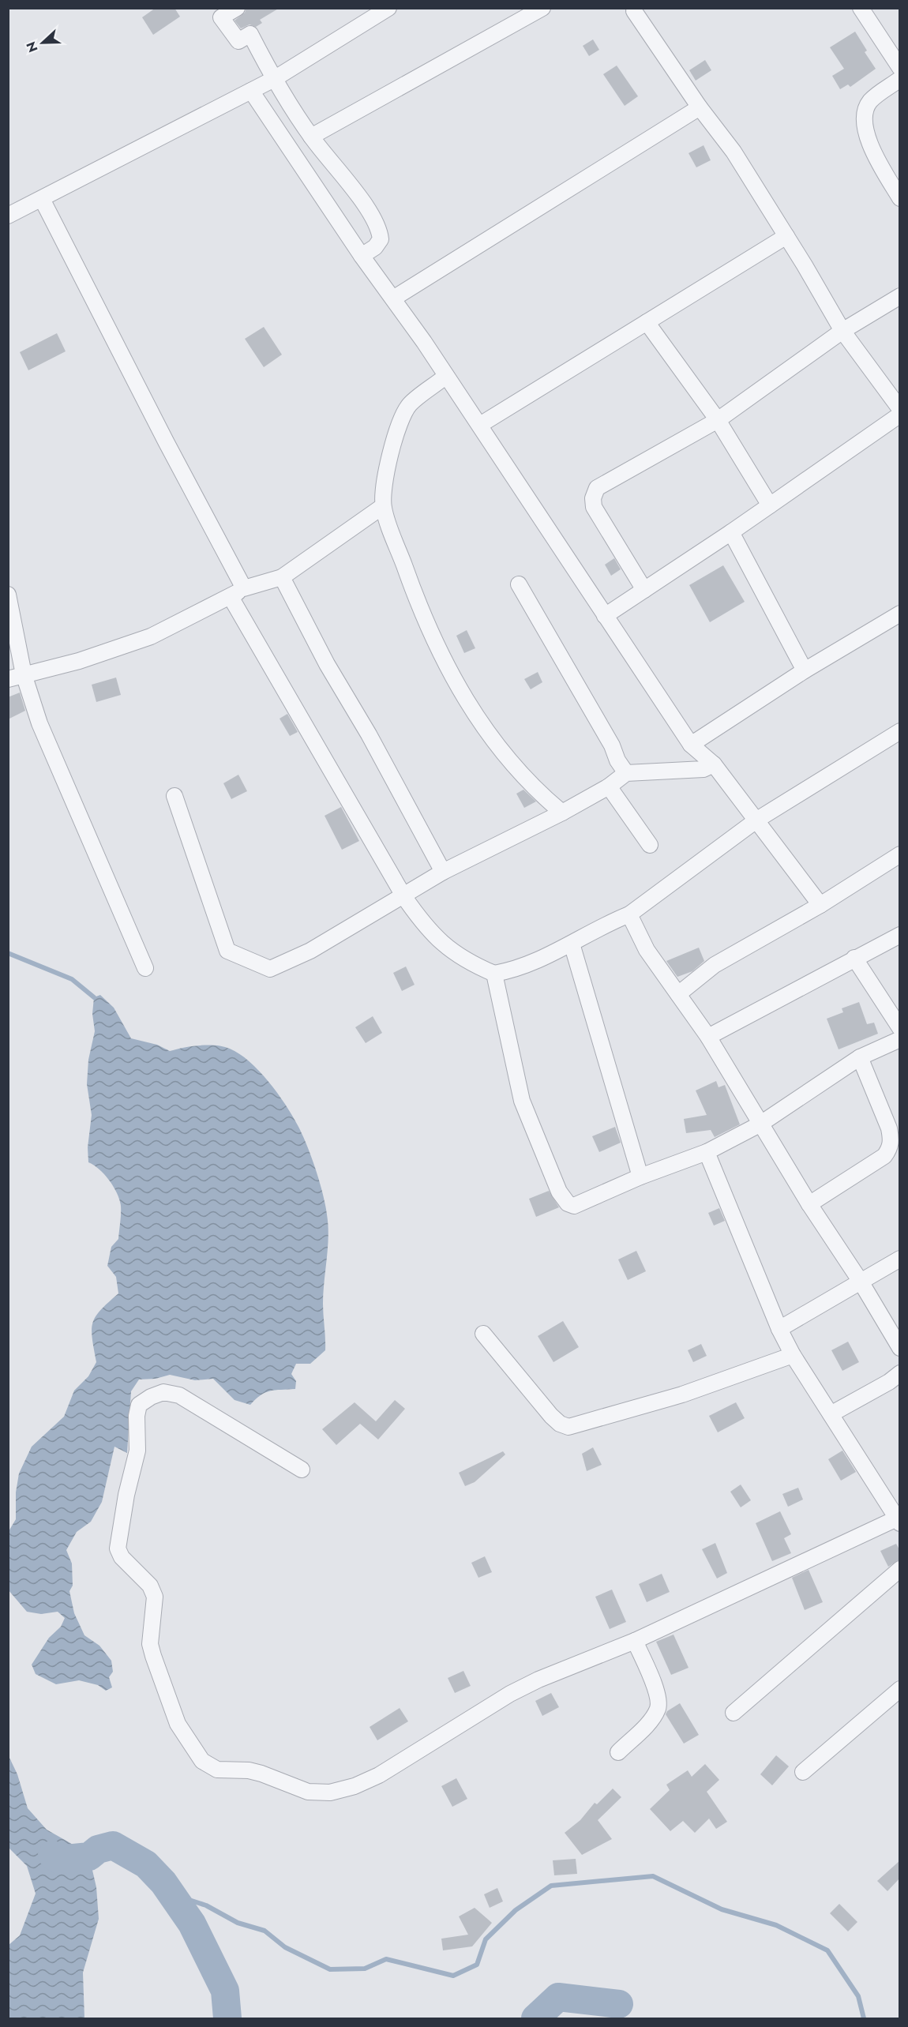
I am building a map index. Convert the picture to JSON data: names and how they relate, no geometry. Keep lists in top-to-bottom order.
{
  "north": "left"
}
